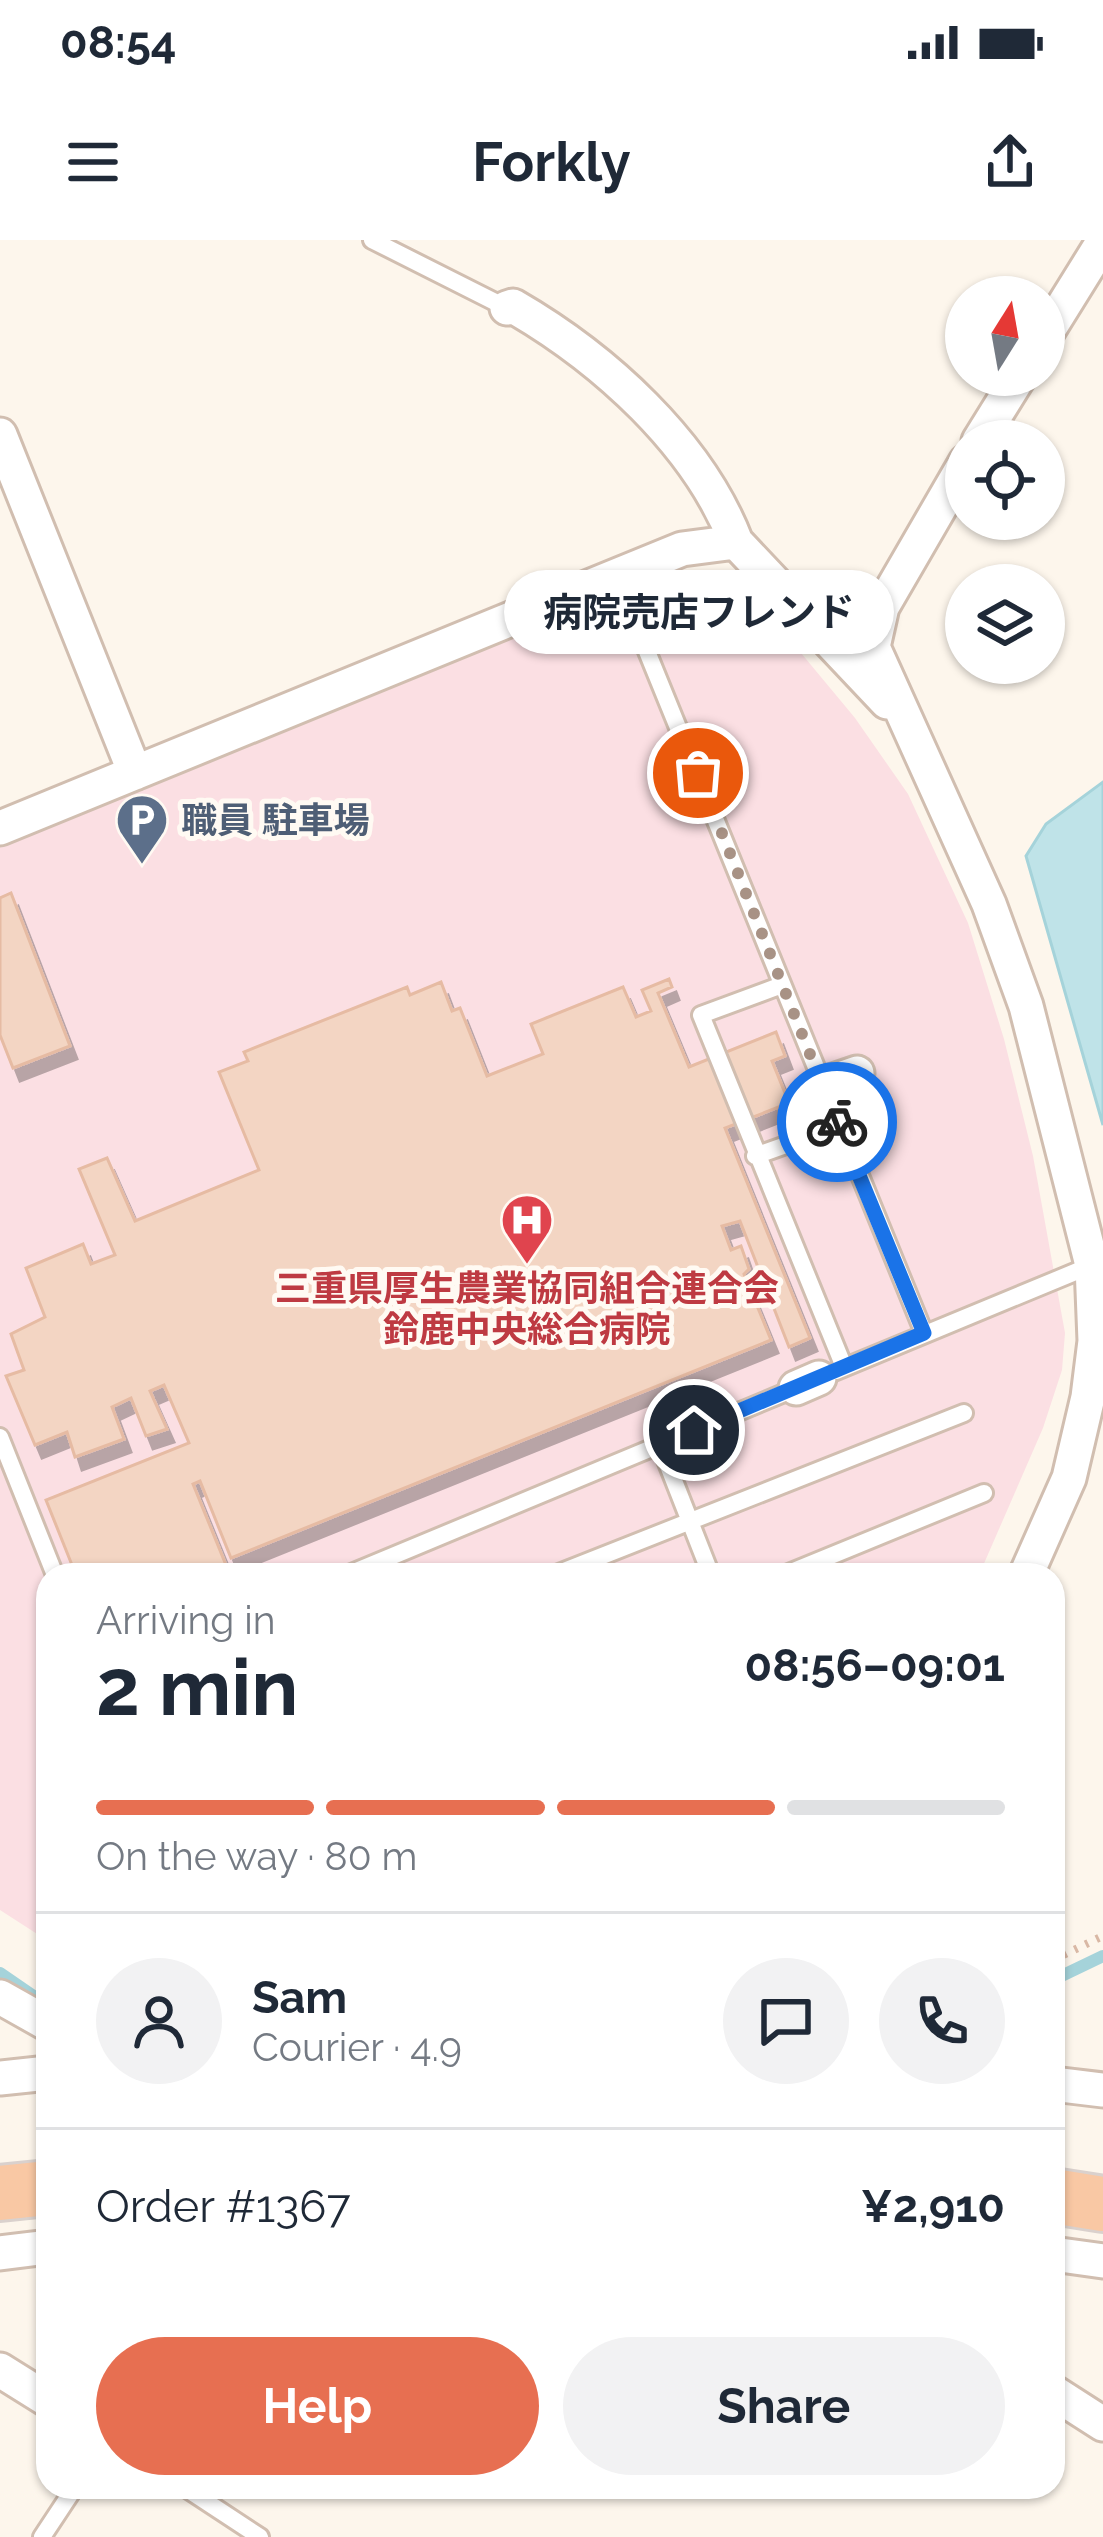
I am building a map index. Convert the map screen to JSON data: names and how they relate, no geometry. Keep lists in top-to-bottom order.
{
  "places": {
    "other": ["病院売店フレンド"],
    "parking": ["職員 駐車場"],
    "hospital": ["三重県厚生農業協同組合連合会 鈴鹿中央総合病院"]
  },
  "north": "top",
  "page": {
    "status": "08:54",
    "header": "Forkly",
    "bubble": "病院売店フレンド",
    "heading": ["2 min", "Arriving in", "08:56–09:01"],
    "panel": [
      "Sam",
      "Courier · 4.9",
      "Order #1367",
      "¥2,910"
    ],
    "bar": "On the way · 80 m",
    "buttons": ["Help", "Share"]
  }
}
